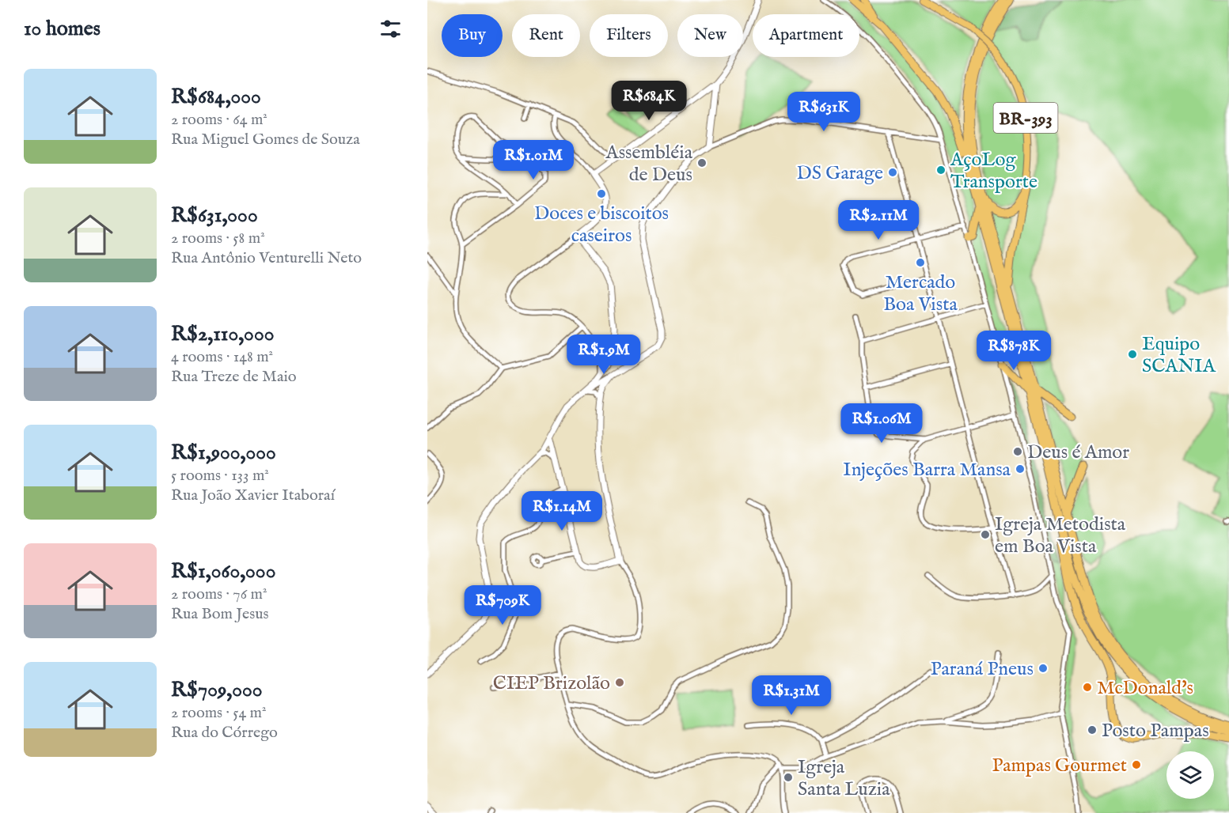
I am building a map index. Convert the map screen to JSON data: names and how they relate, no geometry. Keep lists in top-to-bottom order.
{
  "streets": {
    "highway": ["BR-393"]
  },
  "places": [
    "Assembléia de Deus",
    "AçoLog Transporte",
    "DS Garage",
    "Doces e biscoitos caseiros",
    "Mercado Boa Vista",
    "Equipo SCANIA",
    "Deus é Amor",
    "Injeções Barra Mansa",
    "Igreja Metodista em Boa Vista",
    "Paraná Pneus",
    "CIEP Brizolão",
    "McDonald's",
    "Posto Pampas",
    "Pampas Gourmet",
    "Igreja Santa Luzia"
  ],
  "page": {
    "heading": "10 homes",
    "chip": [
      "Buy",
      "Rent",
      "Filters",
      "New",
      "Apartment"
    ],
    "list": [
      {
        "name": "R$684,000",
        "note": "2 rooms · 64 m² · Rua Miguel Gomes de Souza"
      },
      {
        "name": "R$631,000",
        "note": "2 rooms · 58 m² · Rua Antônio Venturelli Neto"
      },
      {
        "name": "R$2,110,000",
        "note": "4 rooms · 148 m² · Rua Treze de Maio"
      },
      {
        "name": "R$1,900,000",
        "note": "5 rooms · 133 m² · Rua João Xavier Itaboraí"
      },
      {
        "name": "R$1,060,000",
        "note": "2 rooms · 76 m² · Rua Bom Jesus"
      },
      {
        "name": "R$709,000",
        "note": "2 rooms · 54 m² · Rua do Córrego"
      }
    ],
    "price": [
      "R$684K",
      "R$631K",
      "R$1.01M",
      "R$2.11M",
      "R$878K",
      "R$1.9M",
      "R$1.06M",
      "R$1.14M",
      "R$709K",
      "R$1.31M"
    ]
  }
}
